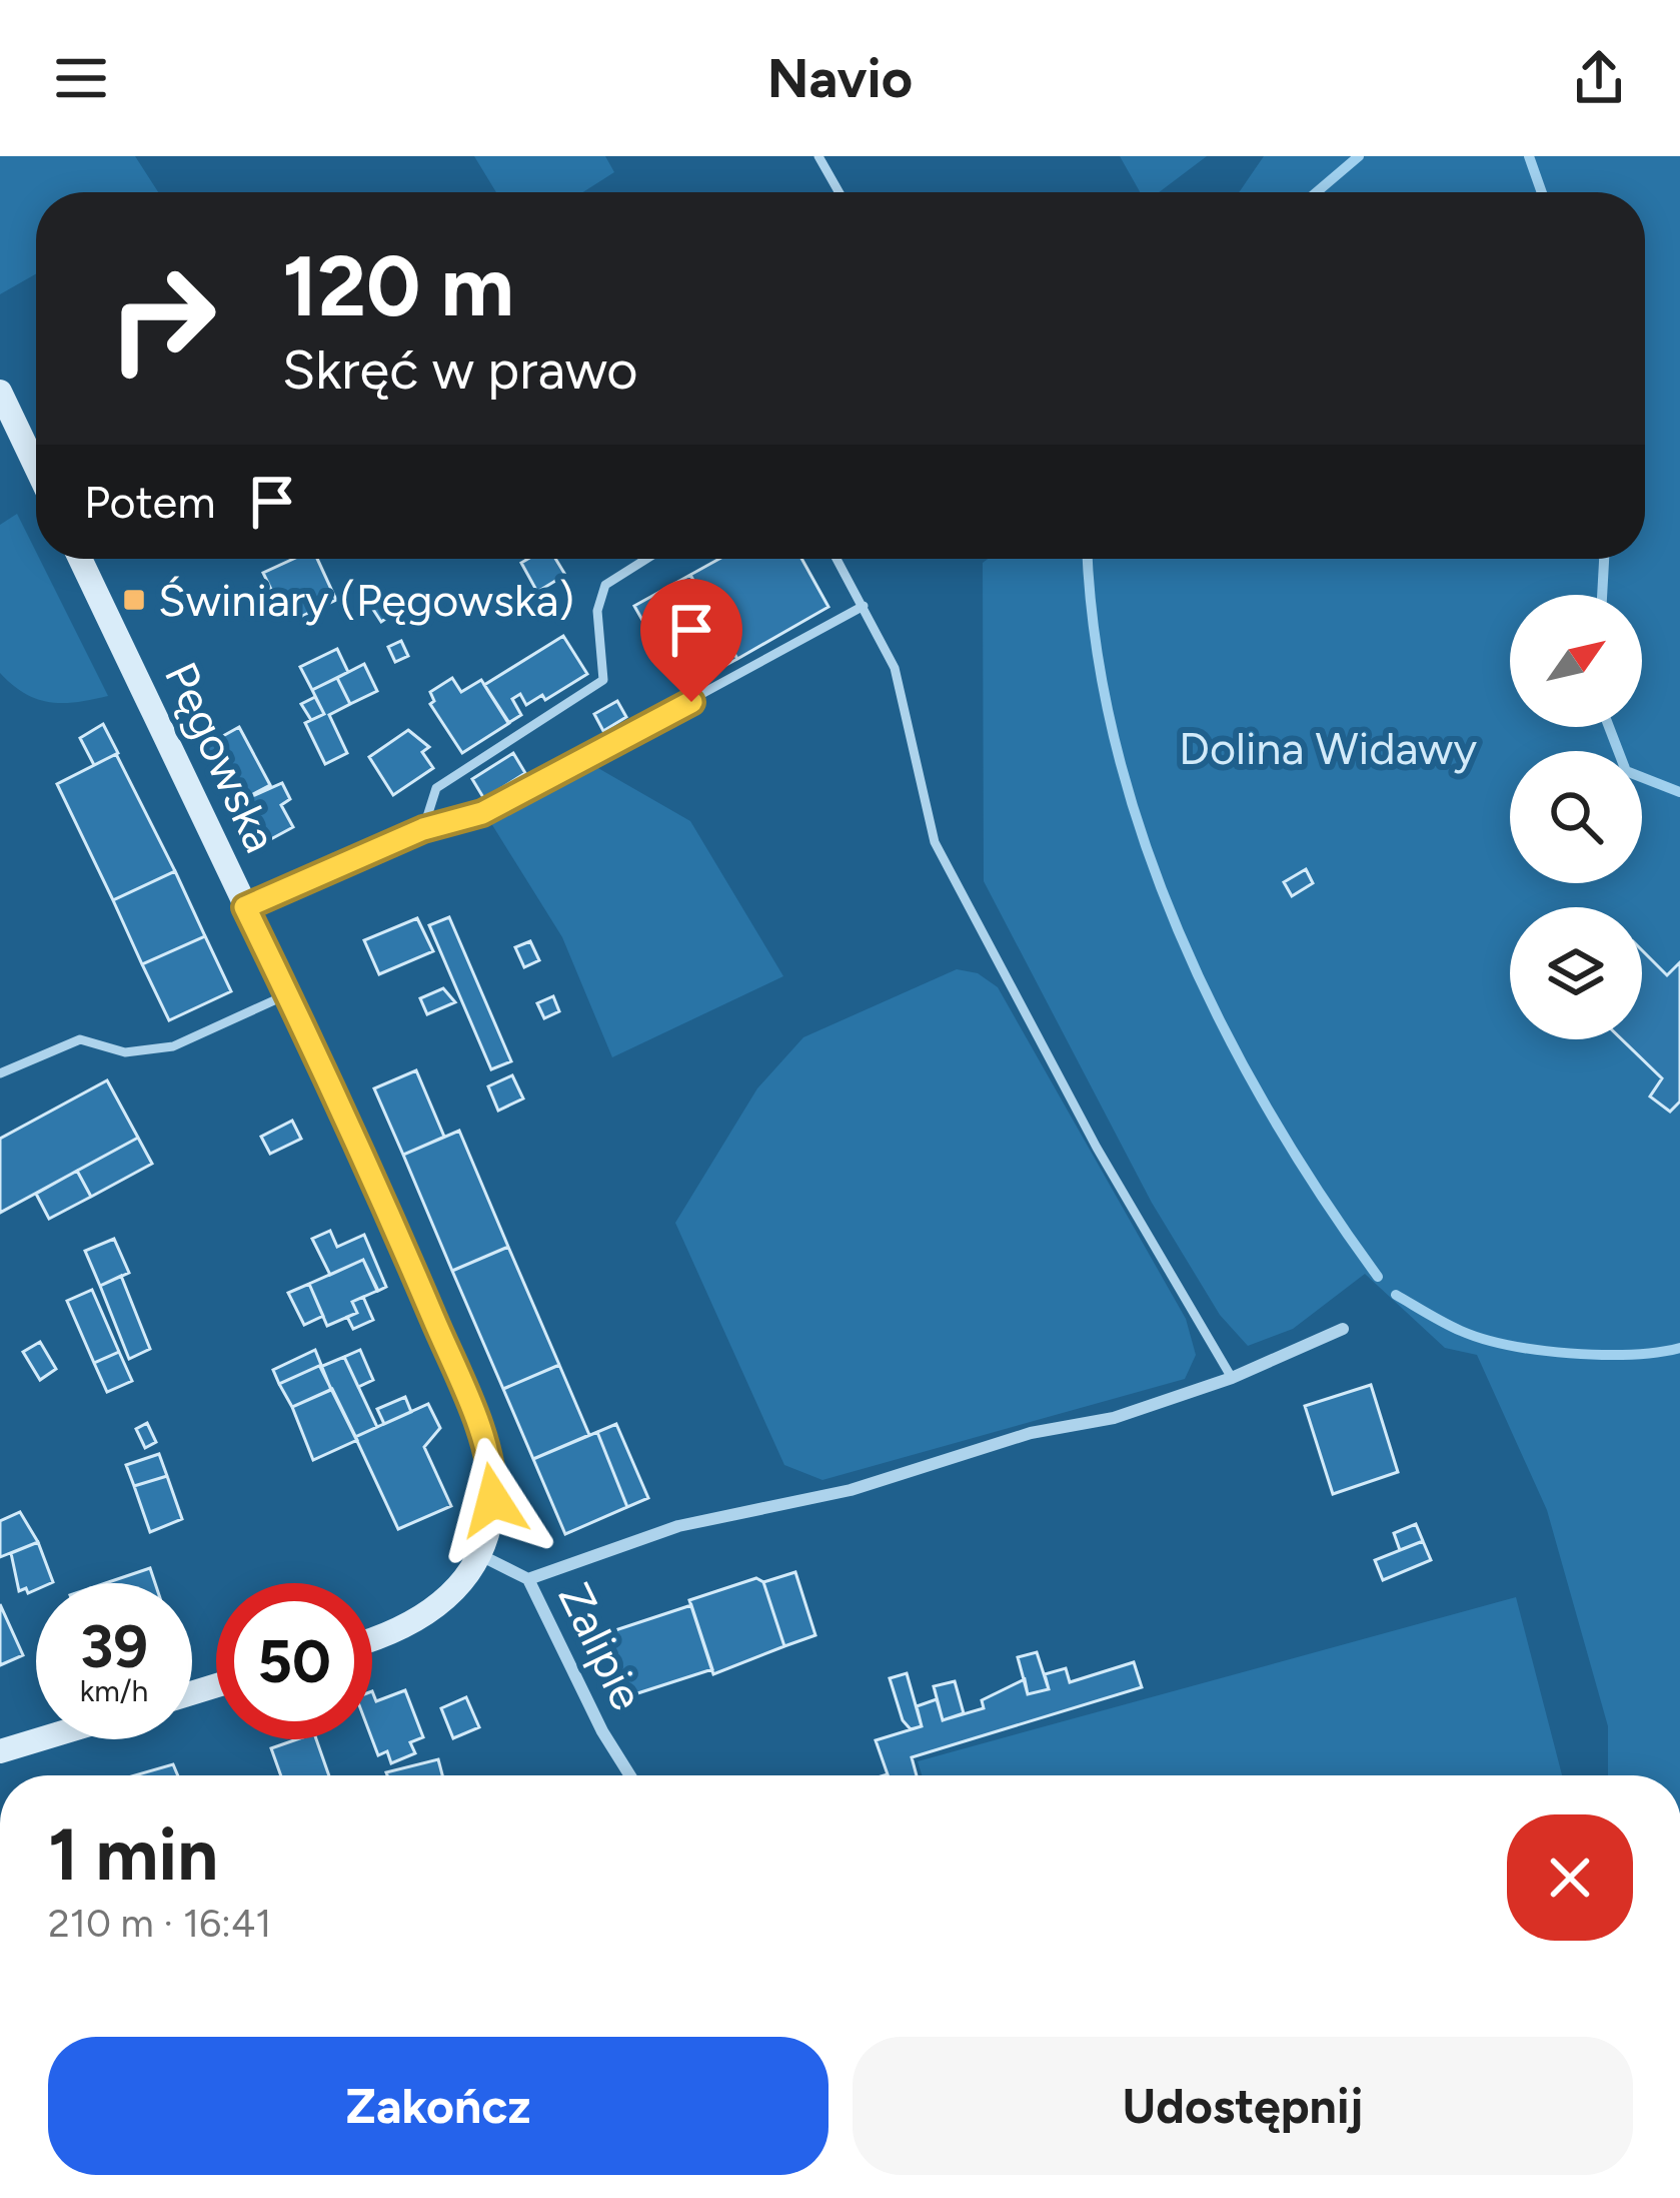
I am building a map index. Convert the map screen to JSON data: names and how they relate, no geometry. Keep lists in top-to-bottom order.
{
  "streets": {
    "main road": ["Pęgowska"],
    "street": ["Zalipie"]
  },
  "crossings": [
    ["Pęgowska", "Zalipie"]
  ],
  "parks": ["Dolina Widawy"],
  "places": {
    "transit": ["Świniary (Pęgowska)"]
  },
  "north": "top right",
  "page": {
    "header": "Navio",
    "turn": ["120 m", "Skręć w prawo"],
    "then": "Potem",
    "speed": "39 km/h",
    "limit": "50",
    "heading": ["1 min", "210 m · 16:41"],
    "buttons": ["Zakończ", "Udostępnij"]
  }
}
